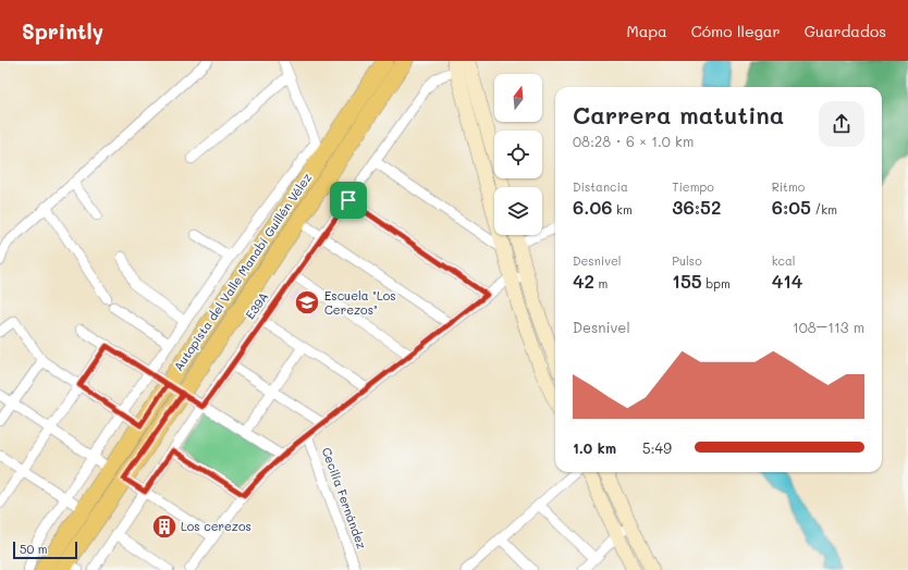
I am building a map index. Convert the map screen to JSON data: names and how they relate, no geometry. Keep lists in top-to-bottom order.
{
  "streets": {
    "main road": ["Autopista del Valle Manabí Guillén Vélez", "E39A"],
    "street": ["Cecilia Fernández"]
  },
  "places": {
    "school or university": ["Escuela \"Los Cerezos\""],
    "building": ["Los cerezos"]
  },
  "scale_bar": "50 m",
  "north": "top",
  "page": {
    "header": "Sprintly",
    "nav": ["Mapa", "Cómo llegar", "Guardados"],
    "heading": ["Carrera matutina", "08:28 · 6 × 1.0 km"],
    "stats": [
      ["Distancia", "6.06 km"],
      ["Tiempo", "36:52"],
      ["Ritmo", "6:05 /km"],
      ["Desnivel", "42 m"],
      ["Pulso", "155 bpm"],
      ["kcal", "414"]
    ],
    "chart": ["Desnivel", "108–113 m"],
    "list": [
      {
        "name": "1.0 km",
        "note": "5:49"
      }
    ],
    "scale": "50 m"
  }
}
